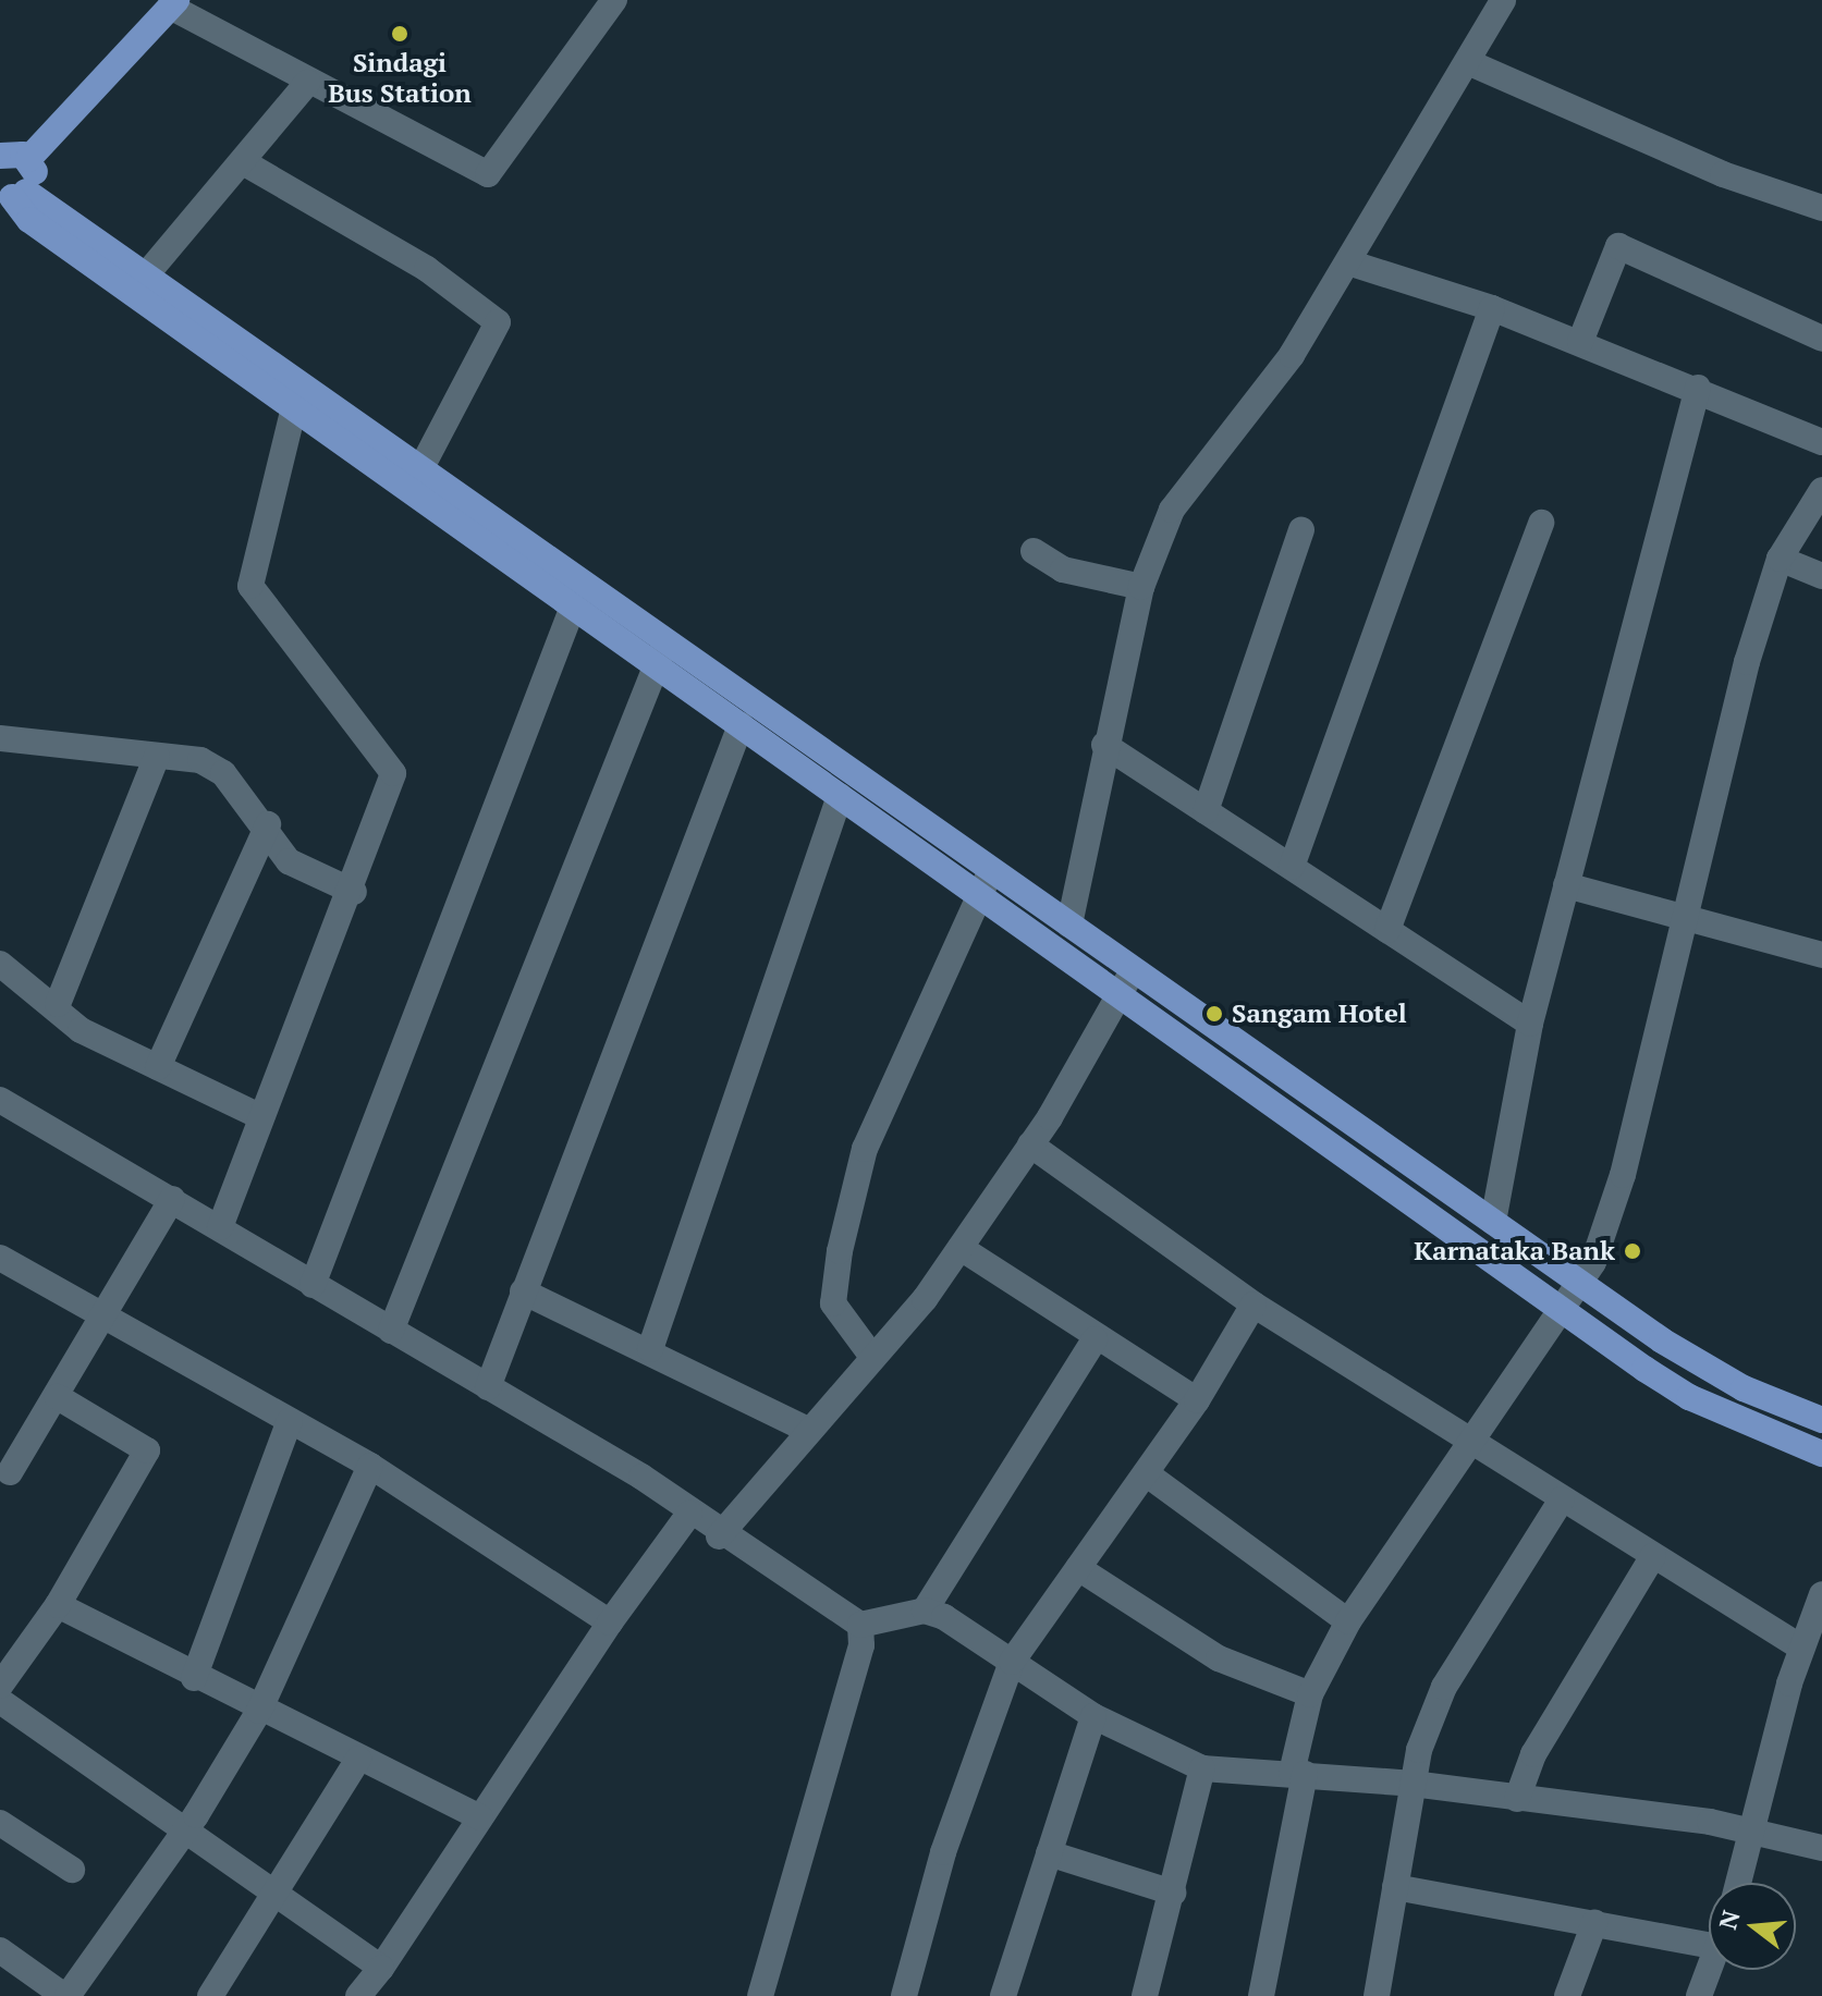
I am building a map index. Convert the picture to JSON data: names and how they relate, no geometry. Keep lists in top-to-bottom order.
{
  "places": ["Sindagi Bus Station", "Sangam Hotel", "Karnataka Bank"],
  "north": "left"
}
